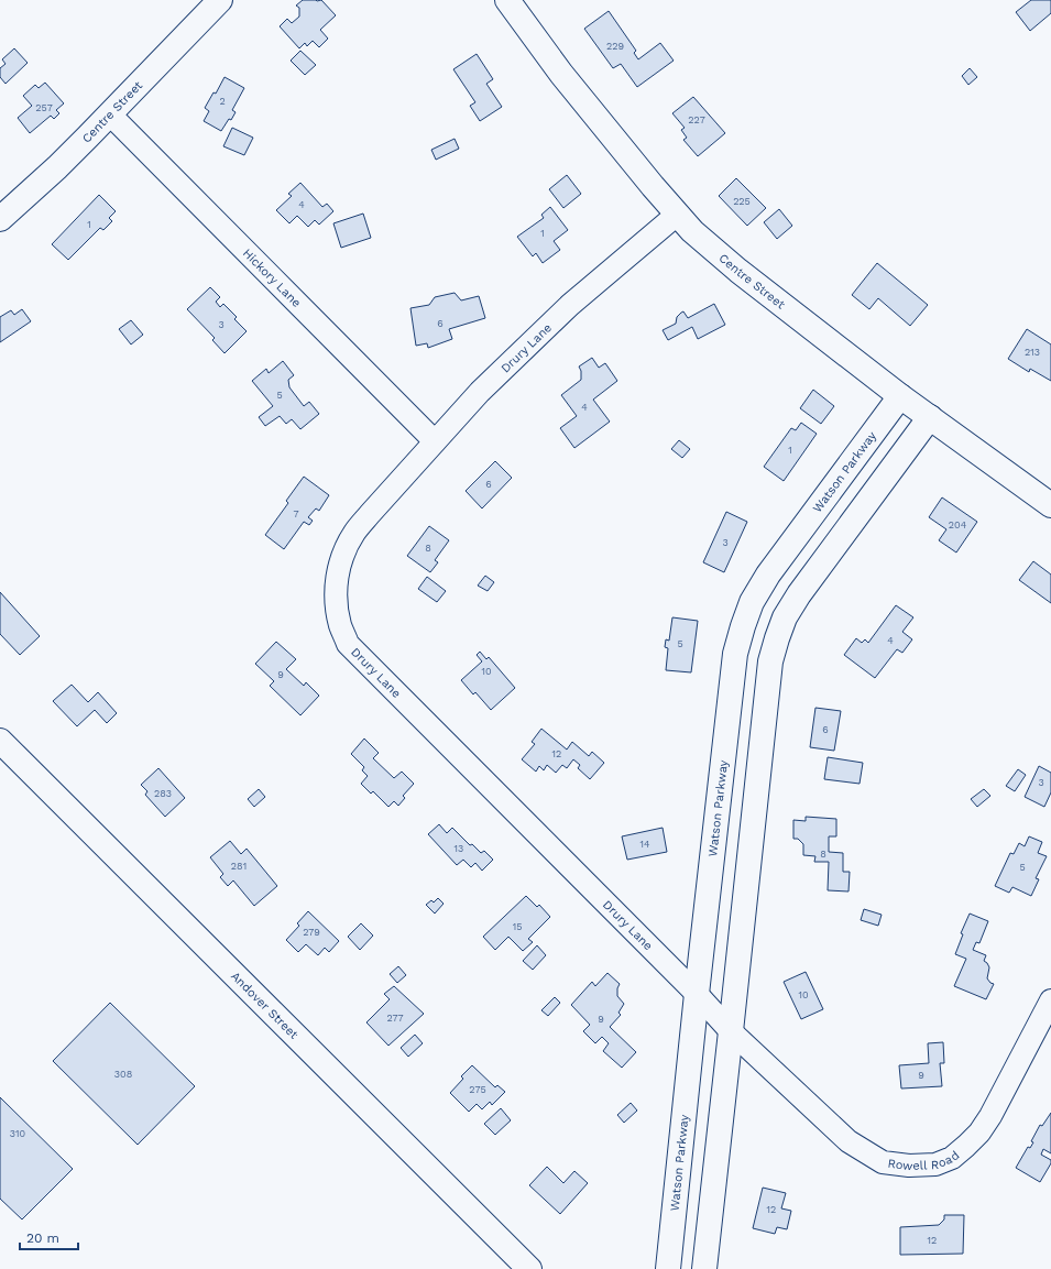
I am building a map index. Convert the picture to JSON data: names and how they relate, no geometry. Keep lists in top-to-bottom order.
{
  "streets": {
    "main road": ["Centre Street", "Watson Parkway", "Andover Street"],
    "street": ["Hickory Lane", "Drury Lane", "Rowell Road"]
  },
  "crossings": [
    ["Centre Street", "Hickory Lane"],
    ["Centre Street", "Drury Lane"],
    ["Centre Street", "Watson Parkway"],
    ["Hickory Lane", "Drury Lane"],
    ["Drury Lane", "Watson Parkway"],
    ["Drury Lane", "Rowell Road"]
  ],
  "house_numbers": [
    "229",
    "2",
    "257",
    "227",
    "225",
    "4",
    "1",
    "1",
    "6",
    "3",
    "213",
    "5",
    "4",
    "1",
    "6",
    "7",
    "204",
    "3",
    "8",
    "4",
    "5",
    "10",
    "9",
    "6",
    "12",
    "3",
    "283",
    "14",
    "13",
    "8",
    "281",
    "5",
    "15",
    "279",
    "10",
    "277",
    "9",
    "308",
    "9",
    "275",
    "310",
    "12",
    "12"
  ],
  "scale_bar": "20 m"
}
